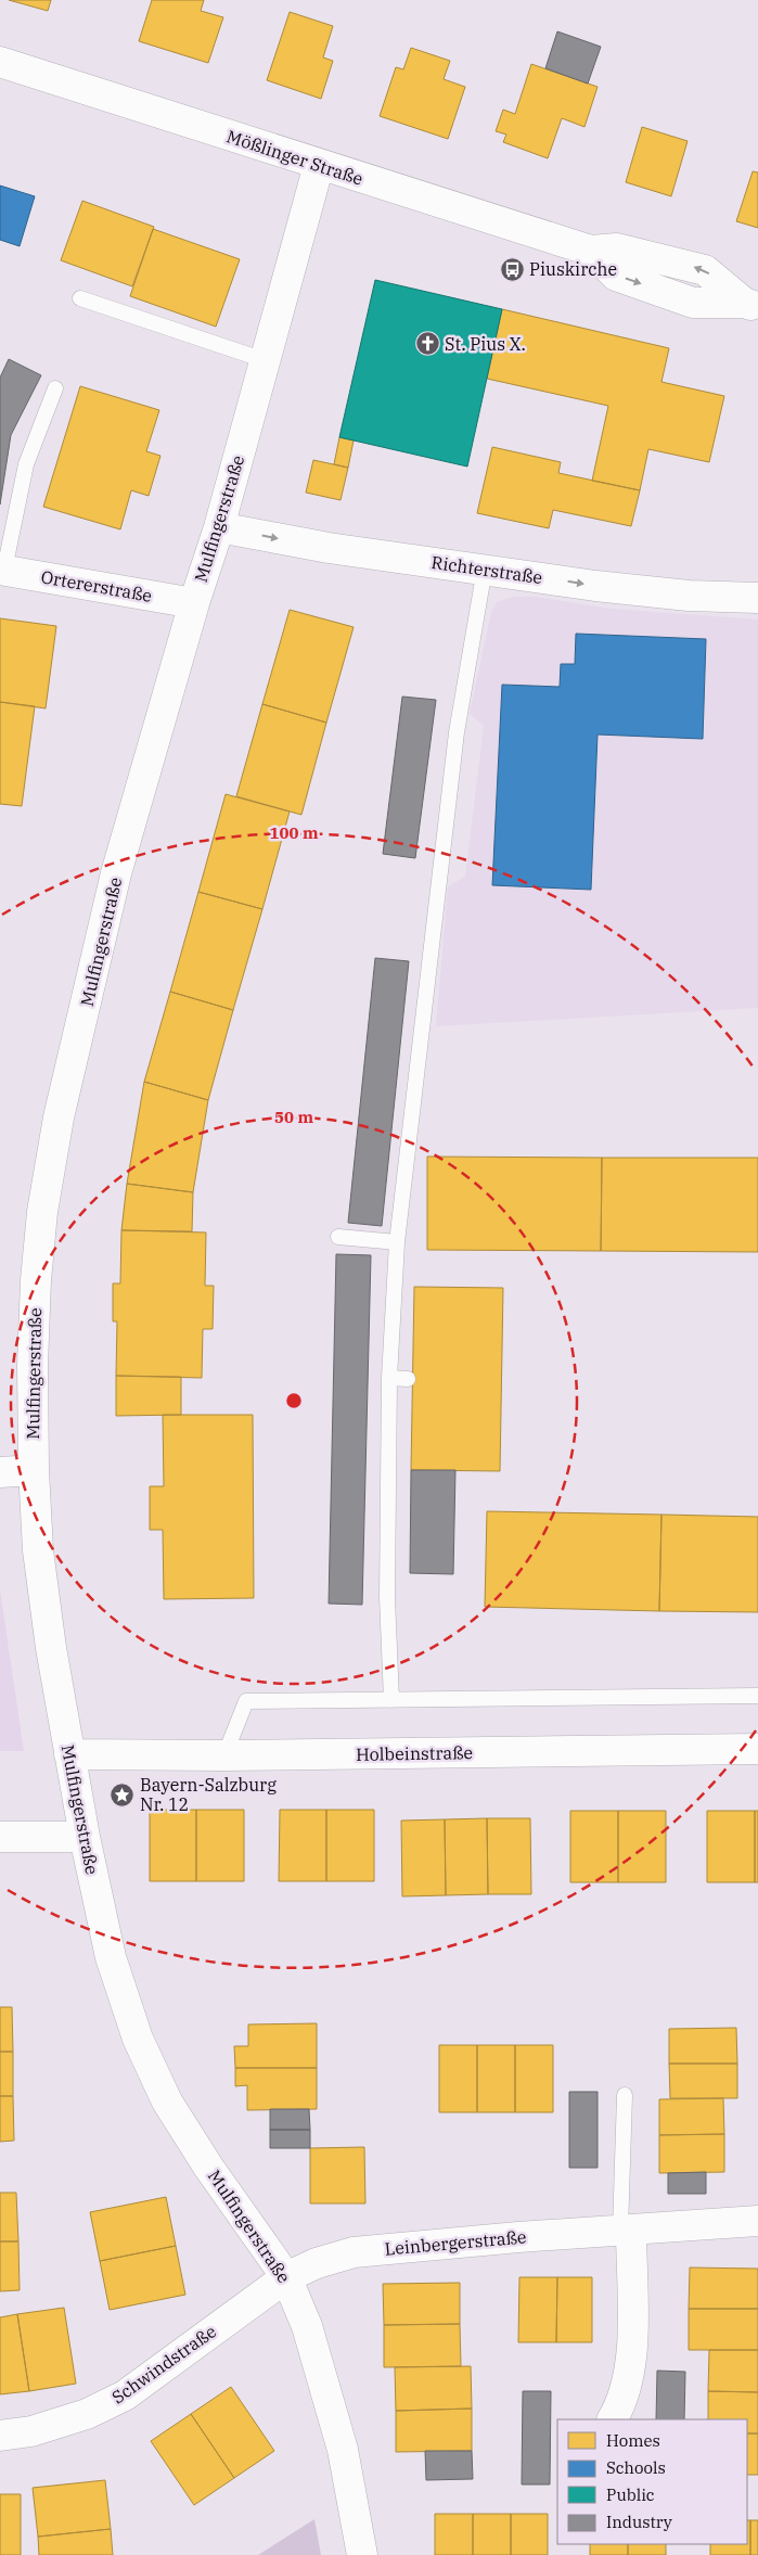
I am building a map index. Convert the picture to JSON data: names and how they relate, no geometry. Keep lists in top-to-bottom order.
{
  "streets": {
    "street": [
      "Mößlinger Straße",
      "Mulfingerstraße",
      "Richterstraße",
      "Ortererstraße",
      "Holbeinstraße",
      "Leinbergerstraße",
      "Schwindstraße"
    ]
  },
  "crossings": [
    ["Mößlinger Straße", "Mulfingerstraße"],
    ["Mulfingerstraße", "Richterstraße"],
    ["Mulfingerstraße", "Ortererstraße"],
    ["Mulfingerstraße", "Holbeinstraße"],
    ["Mulfingerstraße", "Leinbergerstraße"],
    ["Mulfingerstraße", "Schwindstraße"],
    ["Leinbergerstraße", "Schwindstraße"]
  ],
  "one_way": ["Richterstraße"],
  "places": {
    "bus stop": ["Piuskirche"],
    "church": ["St. Pius X."],
    "place": ["Bayern-Salzburg Nr. 12"]
  },
  "legend": [
    "Homes",
    "Schools",
    "Public",
    "Industry"
  ],
  "rings": ["100 m", "50 m"]
}
